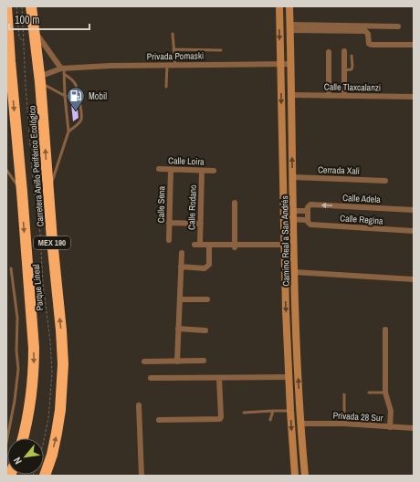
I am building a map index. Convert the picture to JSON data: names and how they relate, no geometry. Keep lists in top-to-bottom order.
{
  "streets": {
    "highway": ["Carretera Anillo Periférico Ecológico", "MEX 190"],
    "main road": ["Camino Real a San Andrés"],
    "street": [
      "Privada Pomaski",
      "Calle Tlaxcalanzi",
      "Calle Loira",
      "Cerrada Xali",
      "Calle Adela",
      "Calle Sena",
      "Calle Rodano",
      "Calle Regina",
      "Privada 28 Sur"
    ],
    "path": ["Parque Lineal"]
  },
  "crossings": [
    ["Privada Pomaski", "Carretera Anillo Periférico Ecológico"],
    ["Privada Pomaski", "Camino Real a San Andrés"],
    ["Calle Tlaxcalanzi", "Camino Real a San Andrés"],
    ["Calle Loira", "Calle Sena"],
    ["Calle Loira", "Calle Rodano"],
    ["Carretera Anillo Periférico Ecológico", "Parque Lineal"],
    ["Cerrada Xali", "Camino Real a San Andrés"],
    ["Calle Adela", "Camino Real a San Andrés"],
    ["Calle Regina", "Camino Real a San Andrés"],
    ["Camino Real a San Andrés", "Privada 28 Sur"]
  ],
  "one_way": ["Calle Adela"],
  "places": {
    "fuel station": ["Mobil"]
  },
  "scale_bar": "100 m",
  "north": "bottom left"
}
